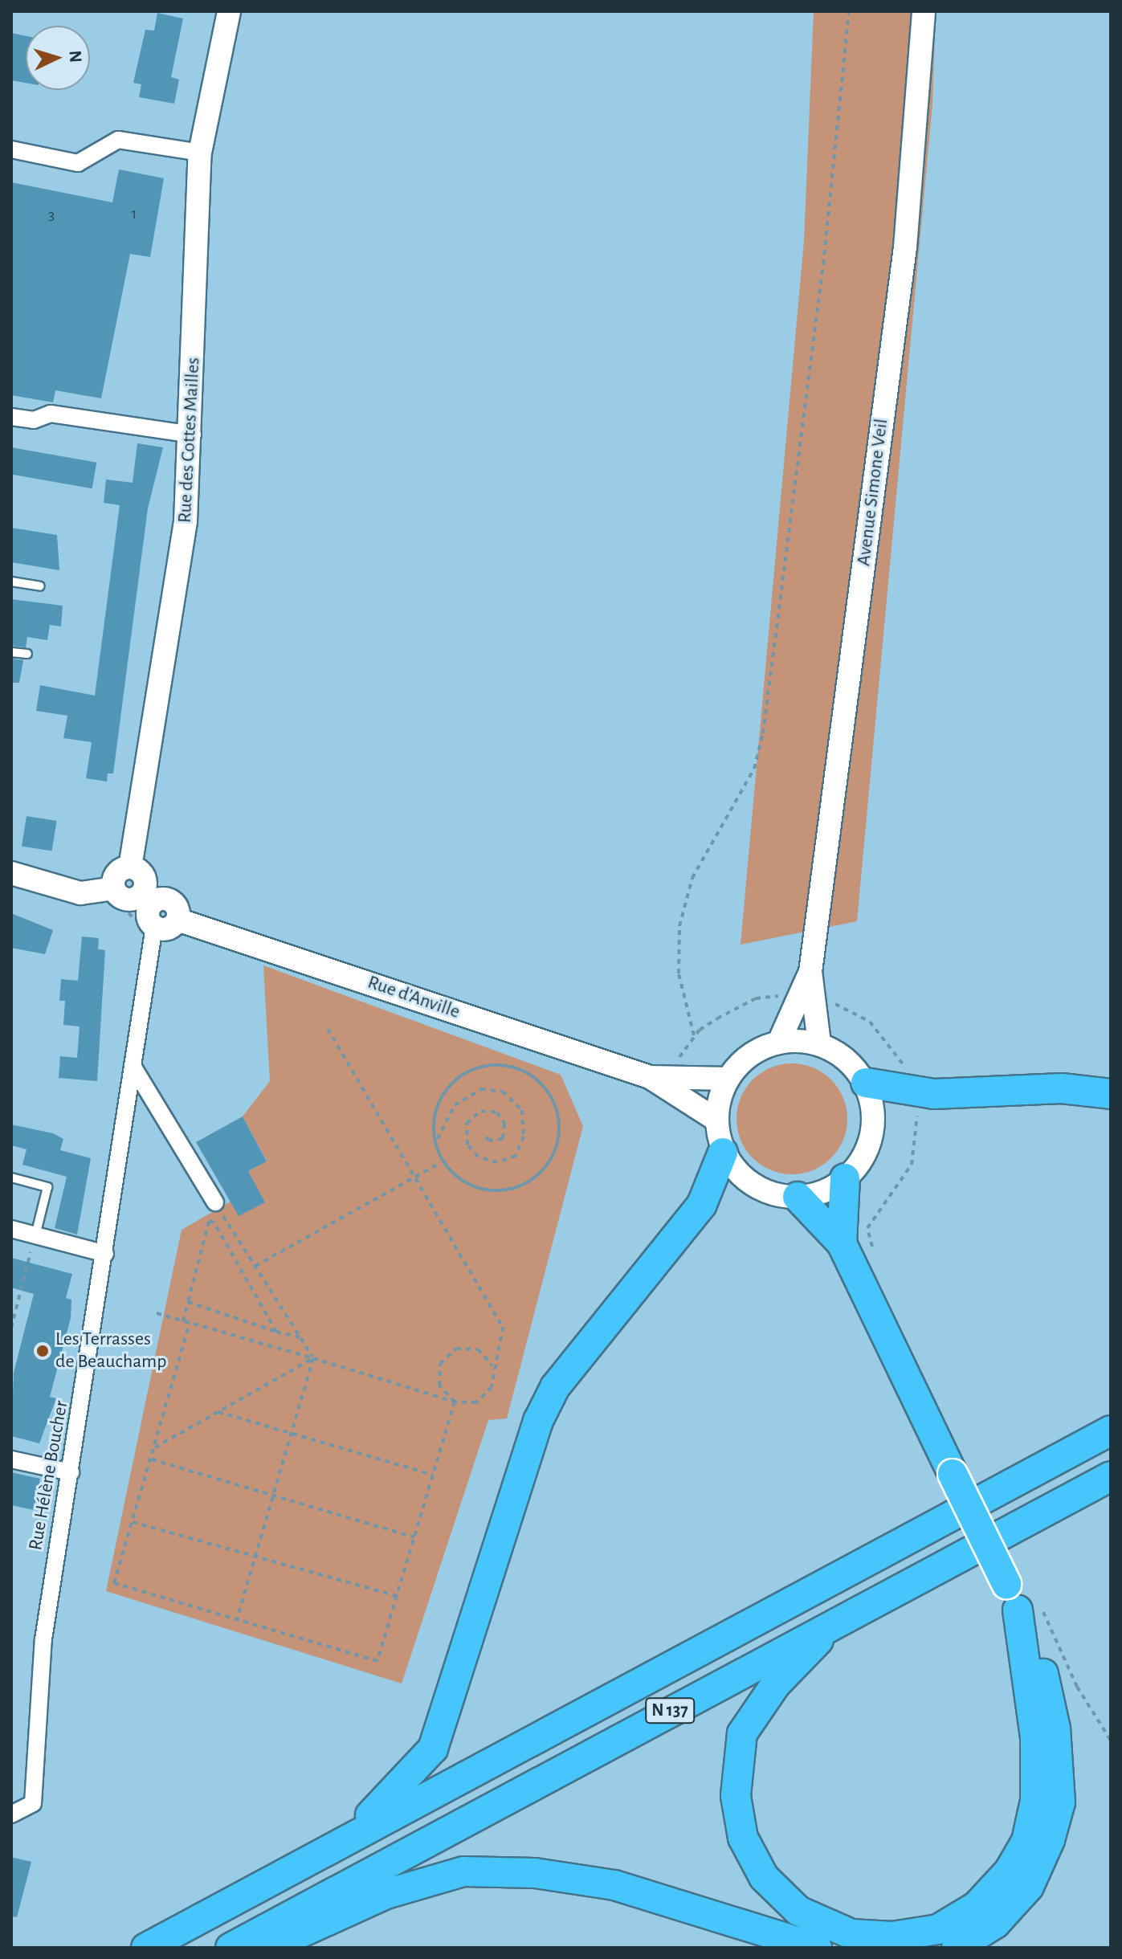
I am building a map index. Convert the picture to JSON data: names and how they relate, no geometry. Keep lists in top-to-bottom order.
{
  "streets": {
    "highway": ["N 137"],
    "street": [
      "Rue des Cottes Mailles",
      "Avenue Simone Veil",
      "Rue d'Anville",
      "Rue Hélène Boucher"
    ]
  },
  "crossings": [
    ["Avenue Simone Veil", "Rue d'Anville"],
    ["Rue d'Anville", "Rue Hélène Boucher"]
  ],
  "places": ["Les Terrasses de Beauchamp"],
  "house_numbers": ["1", "3"],
  "north": "right"
}
